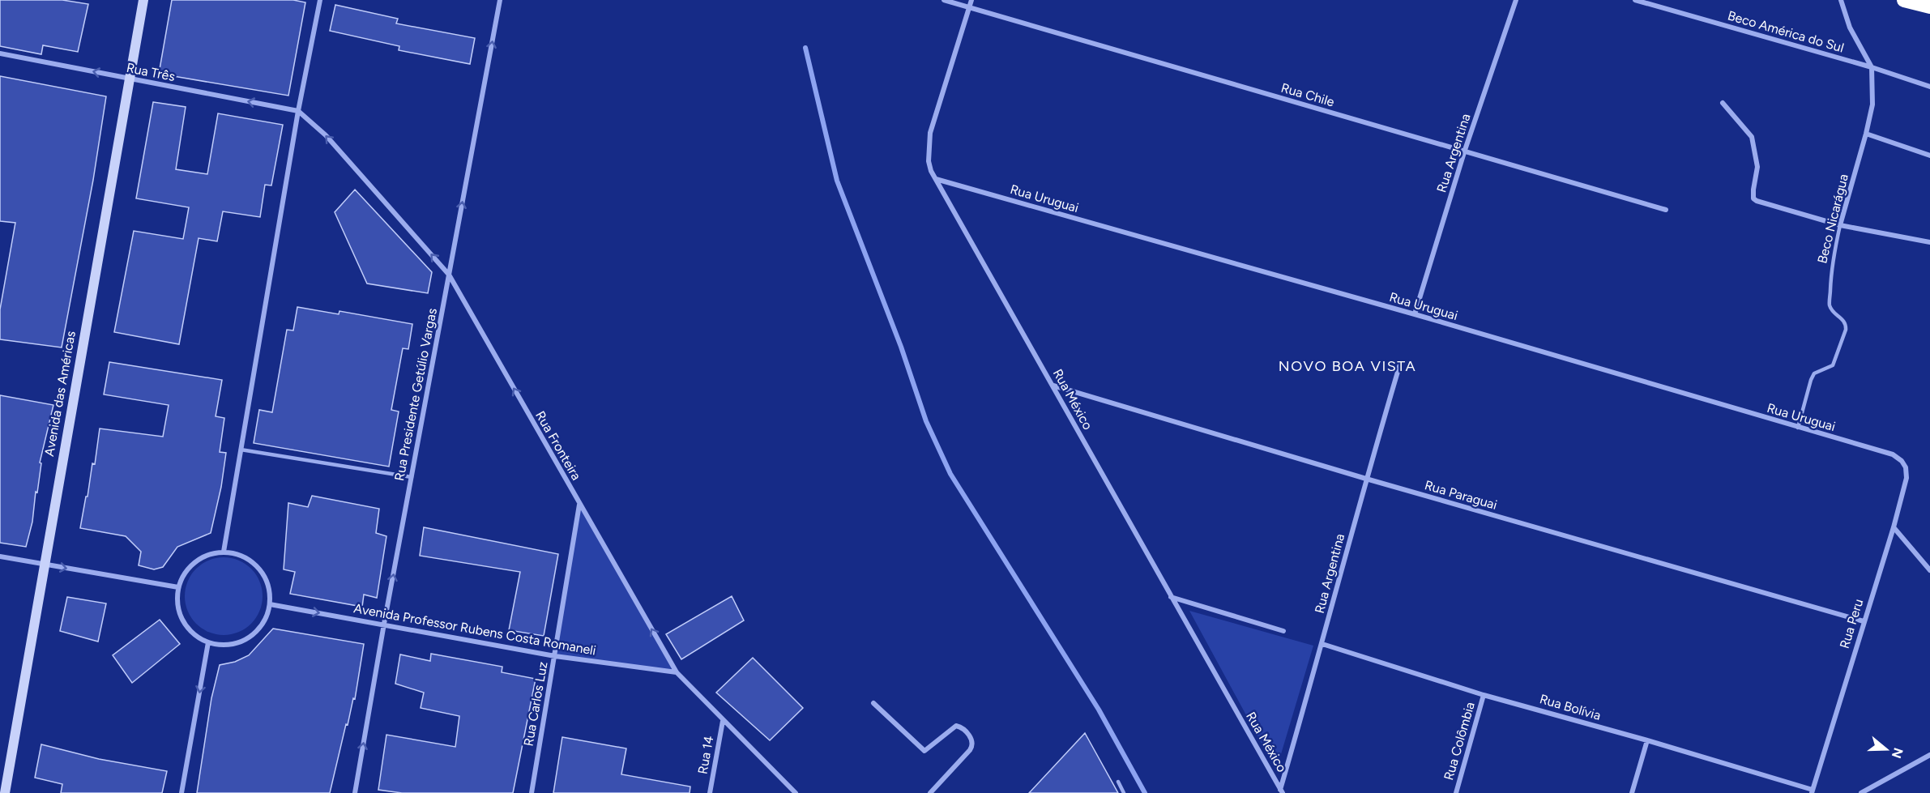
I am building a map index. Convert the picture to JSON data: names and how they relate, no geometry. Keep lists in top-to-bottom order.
{
  "streets": {
    "main road": ["Avenida das Américas"],
    "street": [
      "Beco América do Sul",
      "Rua Três",
      "Rua Chile",
      "Rua Argentina",
      "Rua Uruguai",
      "Beco Nicarágua",
      "Rua Presidente Getúlio Vargas",
      "Rua México",
      "Rua Fronteira",
      "Rua Paraguai",
      "Rua Peru",
      "Avenida Professor Rubens Costa Romaneli",
      "Rua Carlos Luz",
      "Rua Bolívia",
      "Rua Colômbia",
      "Rua 14"
    ]
  },
  "crossings": [
    ["Beco América do Sul", "Beco Nicarágua"],
    ["Rua Três", "Avenida das Américas"],
    ["Rua Três", "Rua Fronteira"],
    ["Rua Chile", "Rua Argentina"],
    ["Rua Chile", "Rua México"],
    ["Rua Argentina", "Rua Uruguai"],
    ["Rua Argentina", "Rua México"],
    ["Rua Argentina", "Rua Paraguai"],
    ["Rua Argentina", "Rua Bolívia"],
    ["Rua Uruguai", "Beco Nicarágua"],
    ["Rua Uruguai", "Rua México"],
    ["Rua Uruguai", "Rua Peru"],
    ["Rua Presidente Getúlio Vargas", "Rua Fronteira"],
    ["Rua Presidente Getúlio Vargas", "Avenida Professor Rubens Costa Romaneli"],
    ["Rua México", "Rua Paraguai"],
    ["Rua Fronteira", "Avenida Professor Rubens Costa Romaneli"],
    ["Rua Fronteira", "Rua Carlos Luz"],
    ["Rua Fronteira", "Rua 14"],
    ["Rua Paraguai", "Rua Peru"],
    ["Rua Peru", "Rua Bolívia"],
    ["Avenida Professor Rubens Costa Romaneli", "Rua Carlos Luz"],
    ["Rua Bolívia", "Rua Colômbia"]
  ],
  "one_way": ["Rua Três", "Rua Presidente Getúlio Vargas", "Rua Fronteira"],
  "districts": ["NOVO BOA VISTA"],
  "north": "right"
}
